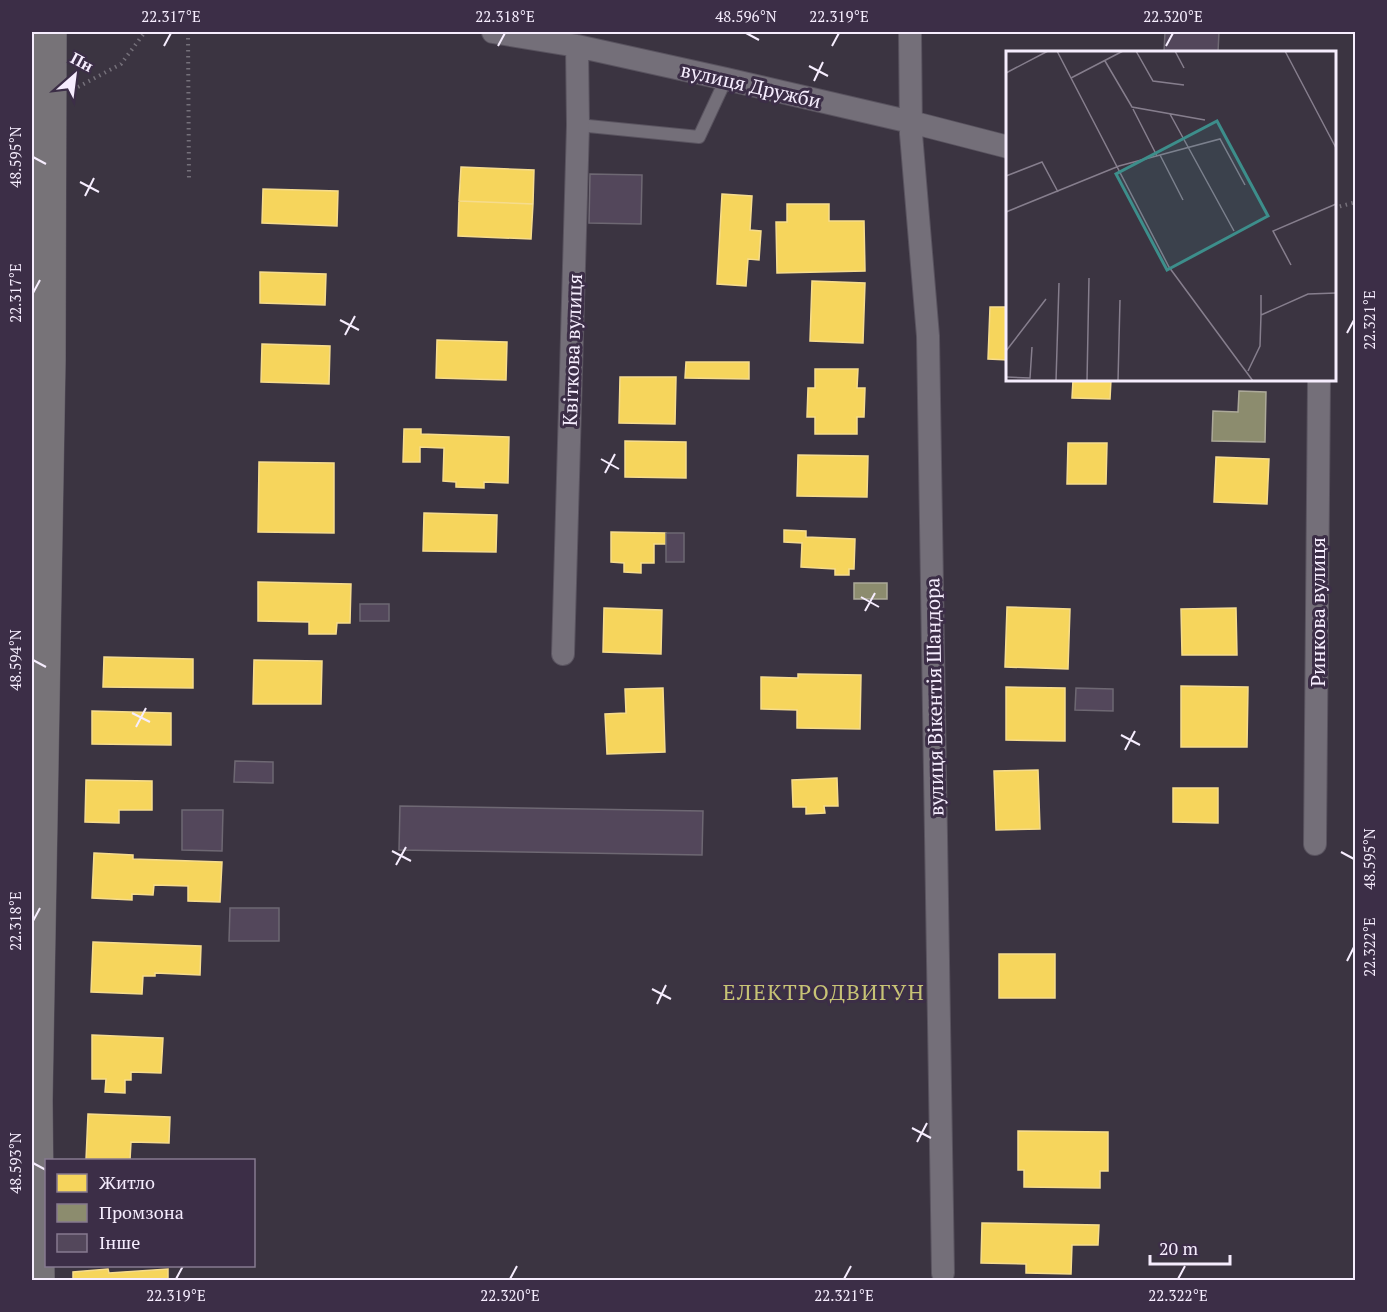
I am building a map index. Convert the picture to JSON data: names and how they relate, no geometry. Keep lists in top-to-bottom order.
{
  "streets": {
    "street": [
      "вулиця Дружби",
      "Квіткова вулиця",
      "Ринкова вулиця",
      "вулиця Вікентія Шандора"
    ]
  },
  "crossings": [
    ["вулиця Дружби", "Квіткова вулиця"],
    ["вулиця Дружби", "вулиця Вікентія Шандора"]
  ],
  "districts": ["ЕЛЕКТРОДВИГУН"],
  "legend": ["Житло", "Промзона", "Інше"],
  "scale_bar": "20 m",
  "north": "top right",
  "coordinates": [
    "22.317°E",
    "22.318°E",
    "48.596°N",
    "22.319°E",
    "22.320°E",
    "48.595°N",
    "22.321°E",
    "48.594°N",
    "22.322°E",
    "48.593°N"
  ]
}
